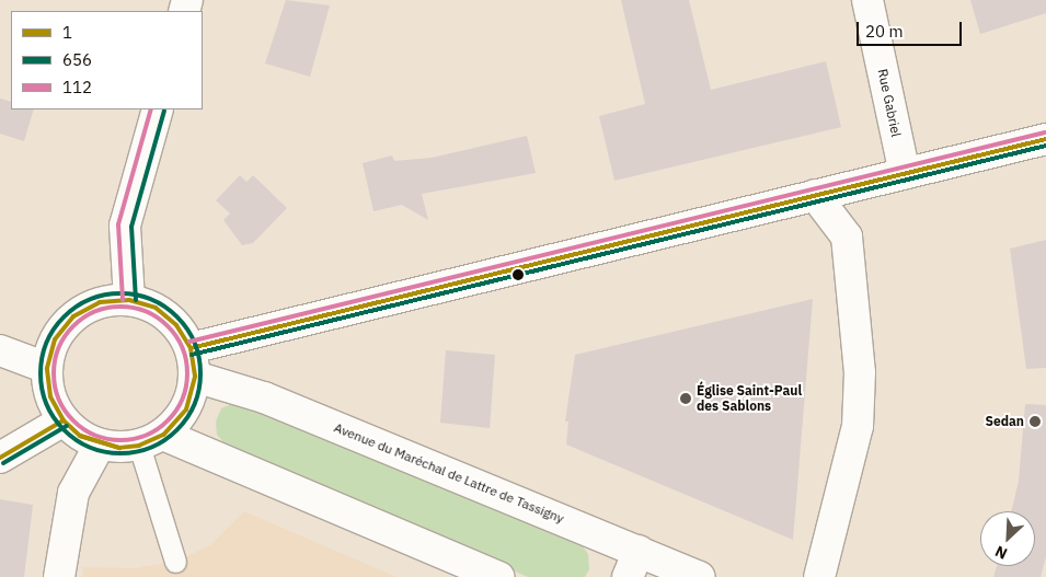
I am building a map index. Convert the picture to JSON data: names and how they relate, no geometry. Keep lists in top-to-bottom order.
{
  "streets": {
    "street": ["Rue Gabriel", "Avenue du Maréchal de Lattre de Tassigny"]
  },
  "places": ["Église Saint-Paul des Sablons", "Sedan"],
  "lines": ["transit line 112", "transit line 656", "transit line 1"],
  "legend": ["1", "656", "112"],
  "scale_bar": "20 m",
  "north": "bottom left"
}
